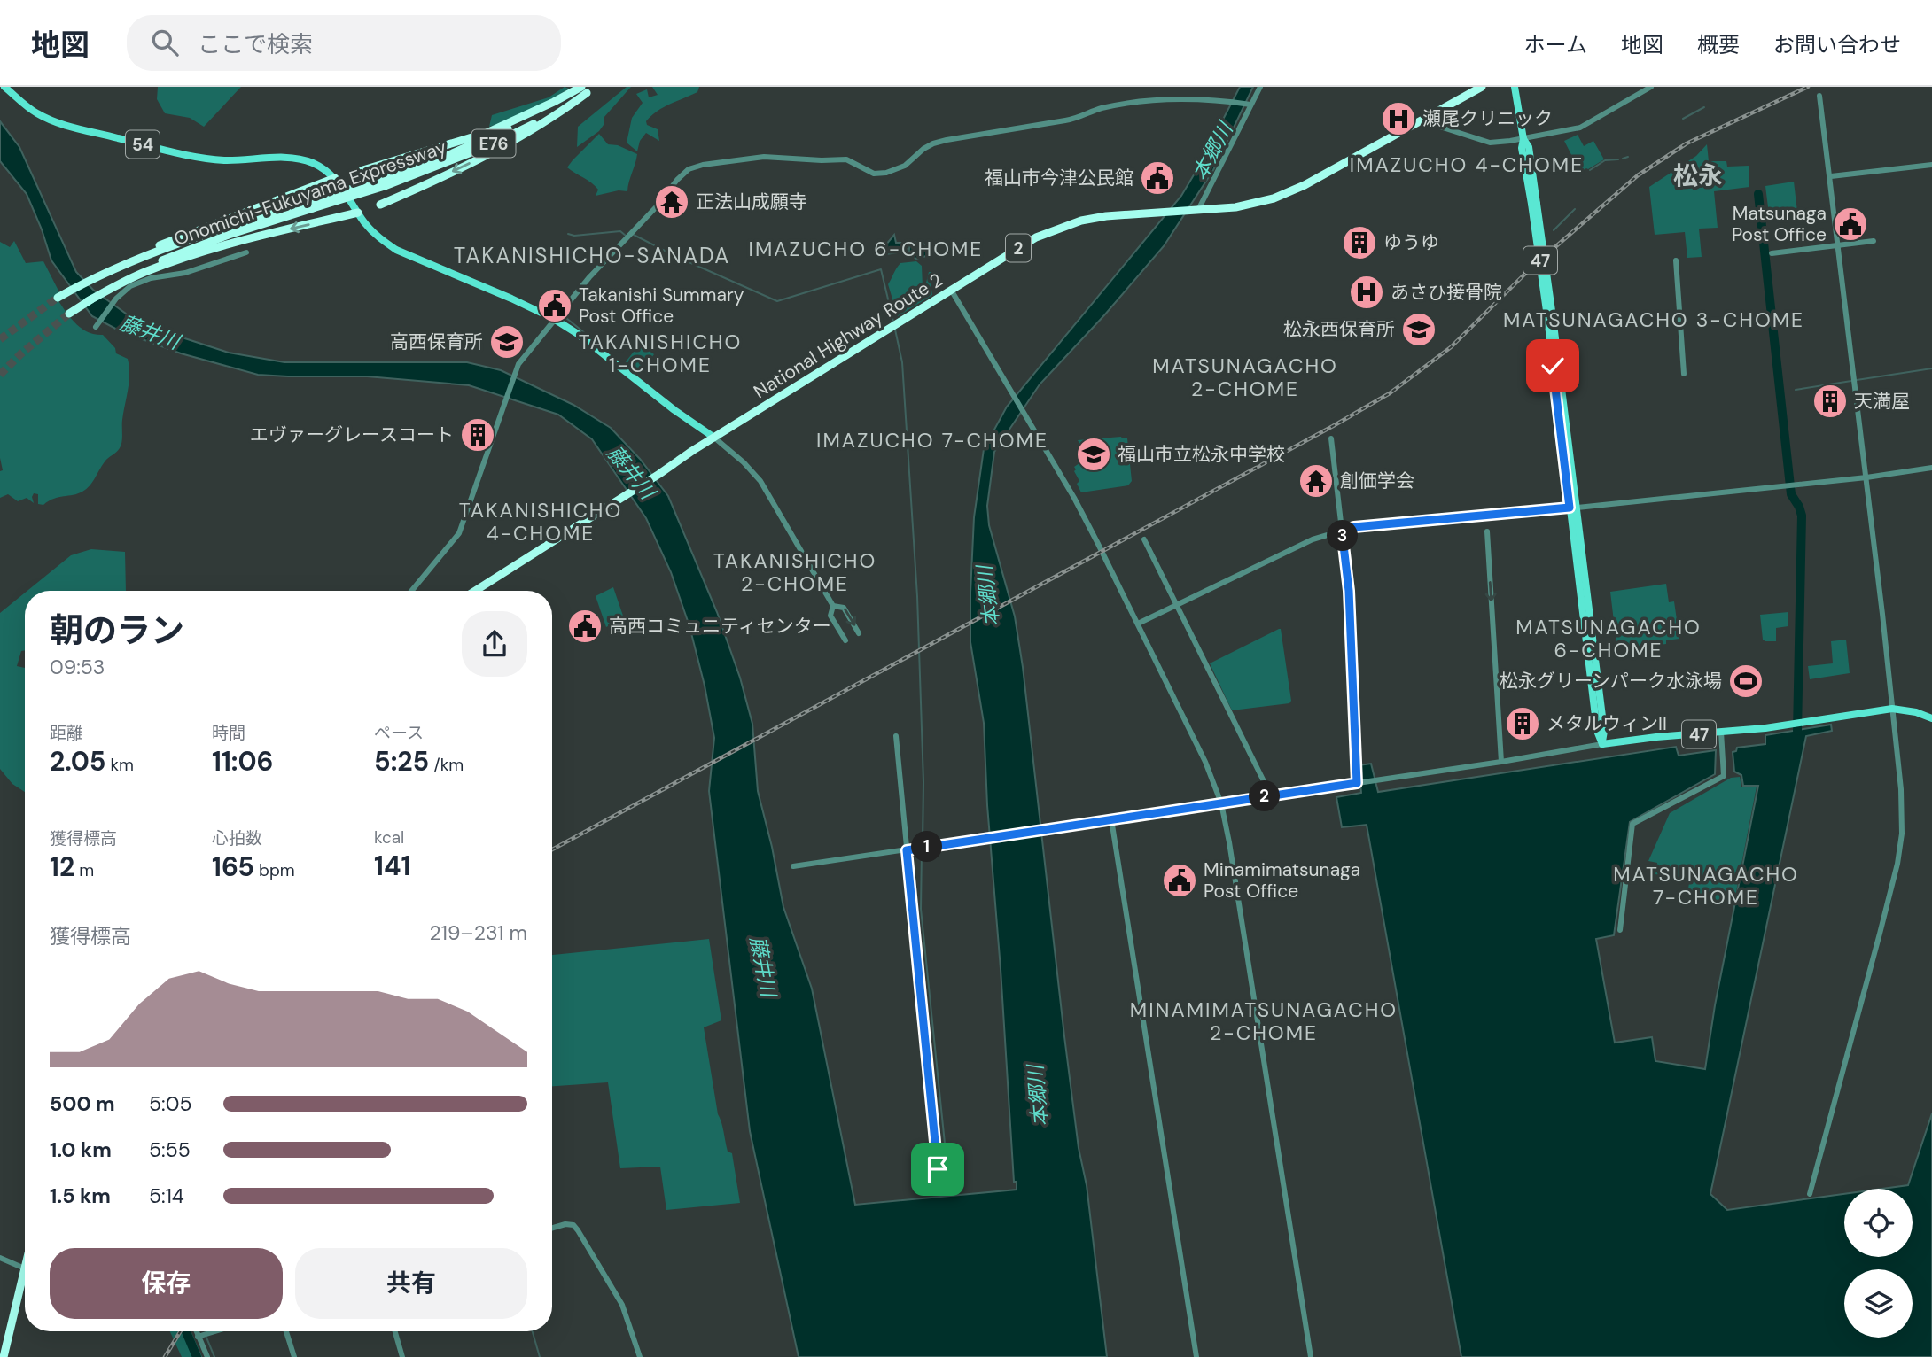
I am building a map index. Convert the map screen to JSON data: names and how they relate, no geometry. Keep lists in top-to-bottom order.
{
  "streets": {
    "highway": [
      "E76",
      "Onomichi-Fukuyama Expressway",
      "2",
      "National Highway Route 2"
    ],
    "main road": ["54", "47"]
  },
  "crossings": [
    ["54", "National Highway Route 2"]
  ],
  "districts": [
    "IMAZUCHO 4-CHOME",
    "松永",
    "IMAZUCHO 6-CHOME",
    "TAKANISHICHO-SANADA",
    "MATSUNAGACHO 3-CHOME",
    "TAKANISHICHO 1-CHOME",
    "MATSUNAGACHO 2-CHOME",
    "IMAZUCHO 7-CHOME",
    "TAKANISHICHO 4-CHOME",
    "TAKANISHICHO 2-CHOME",
    "MATSUNAGACHO 6-CHOME",
    "MATSUNAGACHO 7-CHOME",
    "MINAMIMATSUNAGACHO 2-CHOME"
  ],
  "water": ["本郷川", "藤井川"],
  "places": {
    "hospital": ["瀬尾クリニック", "あさひ接骨院"],
    "public building": [
      "福山市今津公民館",
      "Matsunaga Post Office",
      "Takanishi Summary Post Office",
      "高西コミュニティセンター",
      "Minamimatsunaga Post Office"
    ],
    "temple": ["正法山成願寺", "創価学会"],
    "building": [
      "ゆうゆ",
      "天満屋",
      "エヴァーグレースコート",
      "メタルウィンII"
    ],
    "school or university": ["松永西保育所", "高西保育所", "福山市立松永中学校"],
    "sports": ["松永グリーンパーク水泳場"]
  },
  "page": {
    "header": "地図",
    "search": "ここで検索",
    "nav": [
      "ホーム",
      "地図",
      "概要",
      "お問い合わせ"
    ],
    "pins": ["3", "2", "1"],
    "heading": ["朝のラン", "09:53"],
    "stats": [
      ["距離", "2.05 km"],
      ["時間", "11:06"],
      ["ペース", "5:25 /km"],
      ["獲得標高", "12 m"],
      ["心拍数", "165 bpm"],
      ["kcal", "141"]
    ],
    "chart": ["獲得標高", "219–231 m"],
    "list": [
      {
        "name": "500 m",
        "note": "5:05"
      },
      {
        "name": "1.0 km",
        "note": "5:55"
      },
      {
        "name": "1.5 km",
        "note": "5:14"
      }
    ],
    "buttons": ["保存", "共有"]
  }
}
